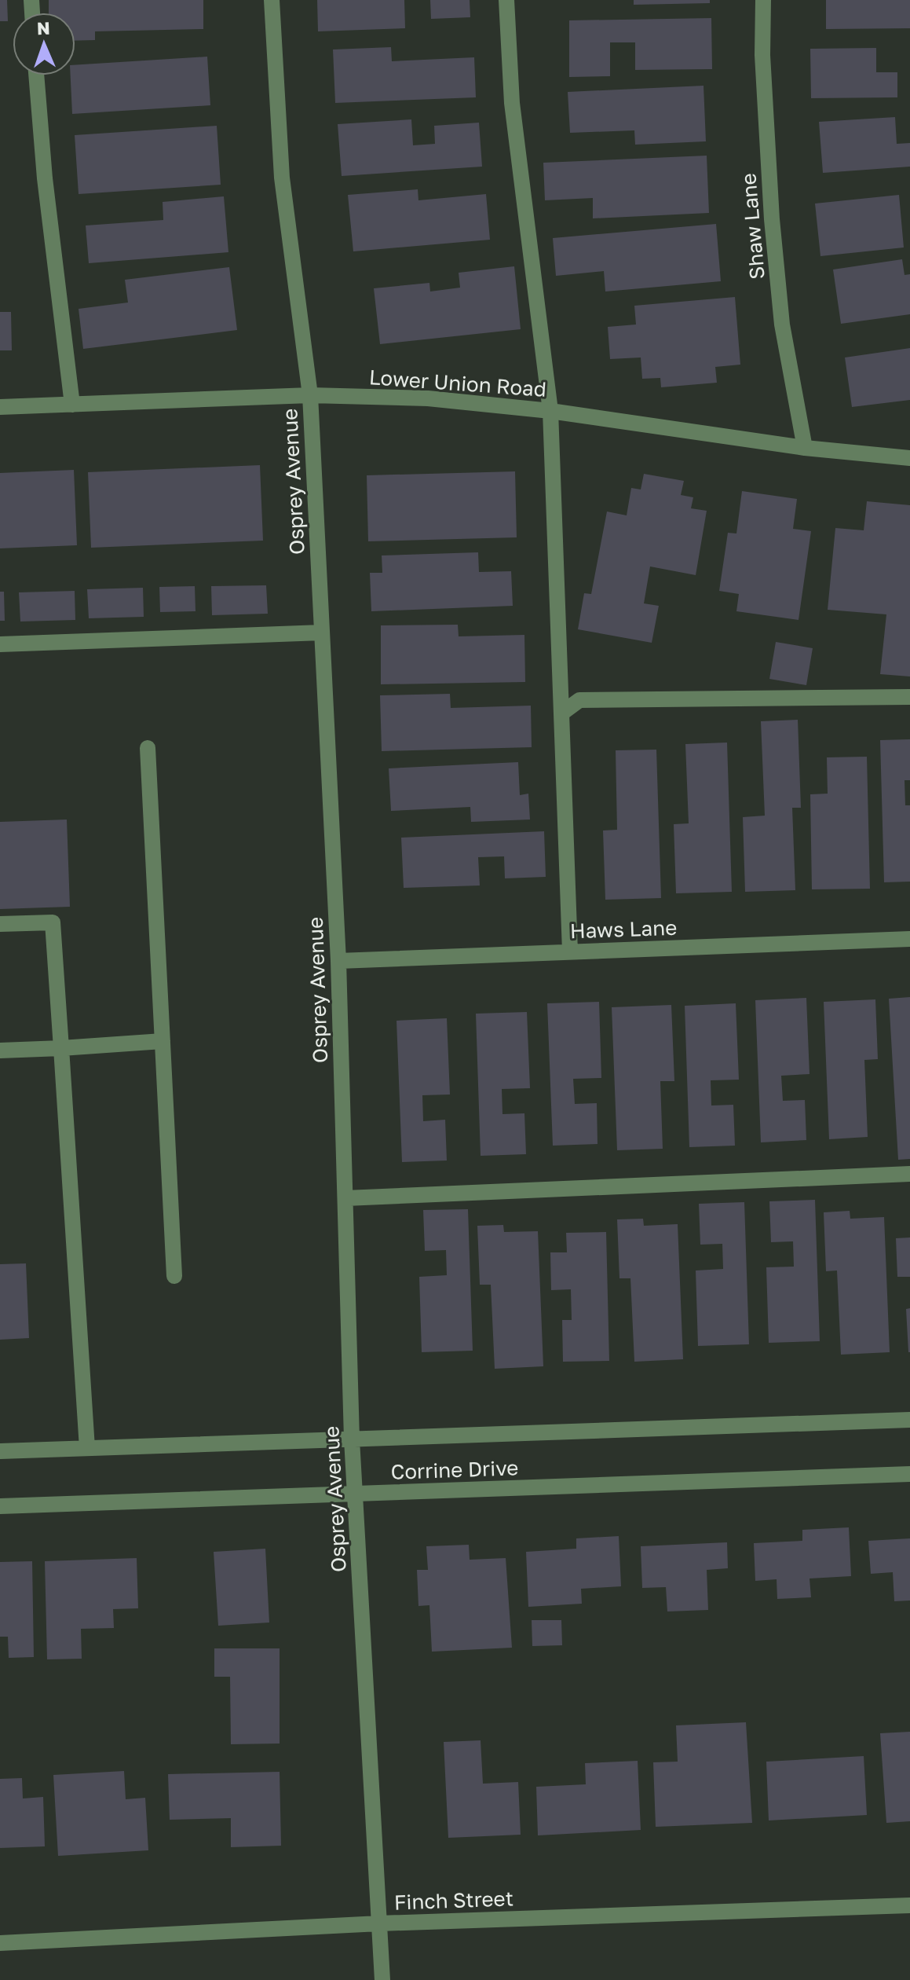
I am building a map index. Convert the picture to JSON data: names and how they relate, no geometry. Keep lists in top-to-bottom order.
{
  "streets": {
    "street": [
      "Shaw Lane",
      "Lower Union Road",
      "Osprey Avenue",
      "Haws Lane",
      "Corrine Drive",
      "Finch Street"
    ]
  },
  "crossings": [
    ["Shaw Lane", "Lower Union Road"],
    ["Lower Union Road", "Osprey Avenue"],
    ["Osprey Avenue", "Haws Lane"],
    ["Osprey Avenue", "Corrine Drive"],
    ["Osprey Avenue", "Finch Street"]
  ],
  "north": "top"
}
